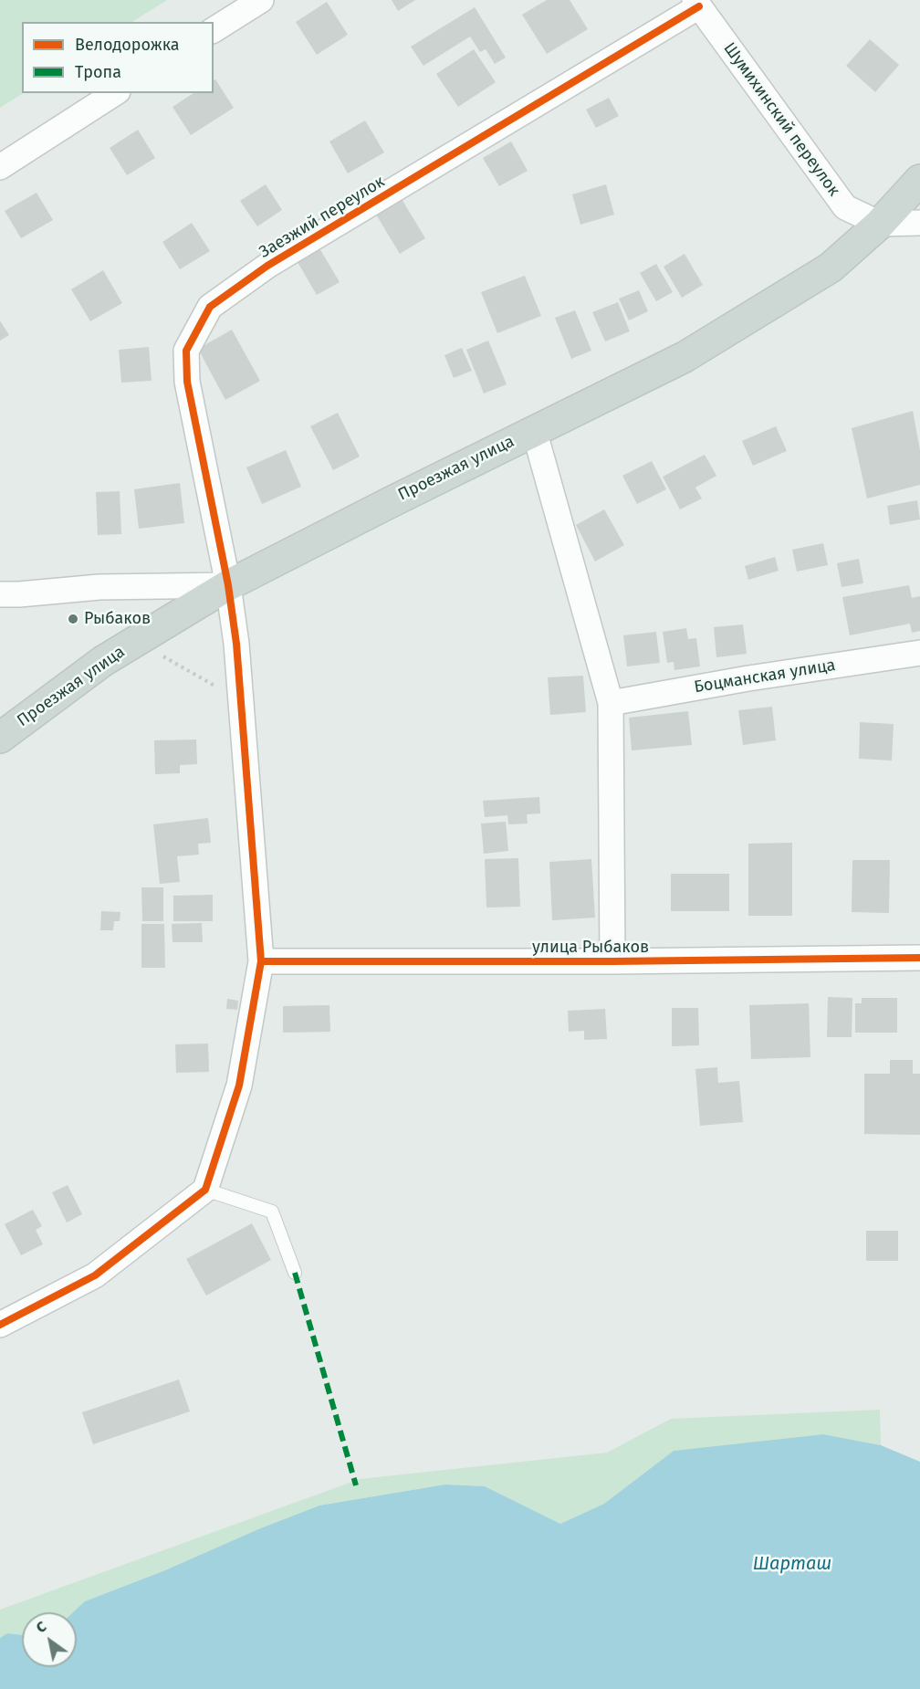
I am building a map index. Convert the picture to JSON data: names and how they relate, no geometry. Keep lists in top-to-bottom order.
{
  "streets": {
    "main road": ["Проезжая улица"],
    "street": [
      "Шумихинский переулок",
      "Заезжий переулок",
      "Боцманская улица",
      "улица Рыбаков"
    ]
  },
  "crossings": [
    ["Шумихинский переулок", "Заезжий переулок"],
    ["Шумихинский переулок", "Проезжая улица"],
    ["Заезжий переулок", "Проезжая улица"],
    ["Заезжий переулок", "улица Рыбаков"]
  ],
  "water": ["Шарташ"],
  "places": ["Рыбаков"],
  "legend": ["Велодорожка", "Тропа"],
  "north": "top left"
}
